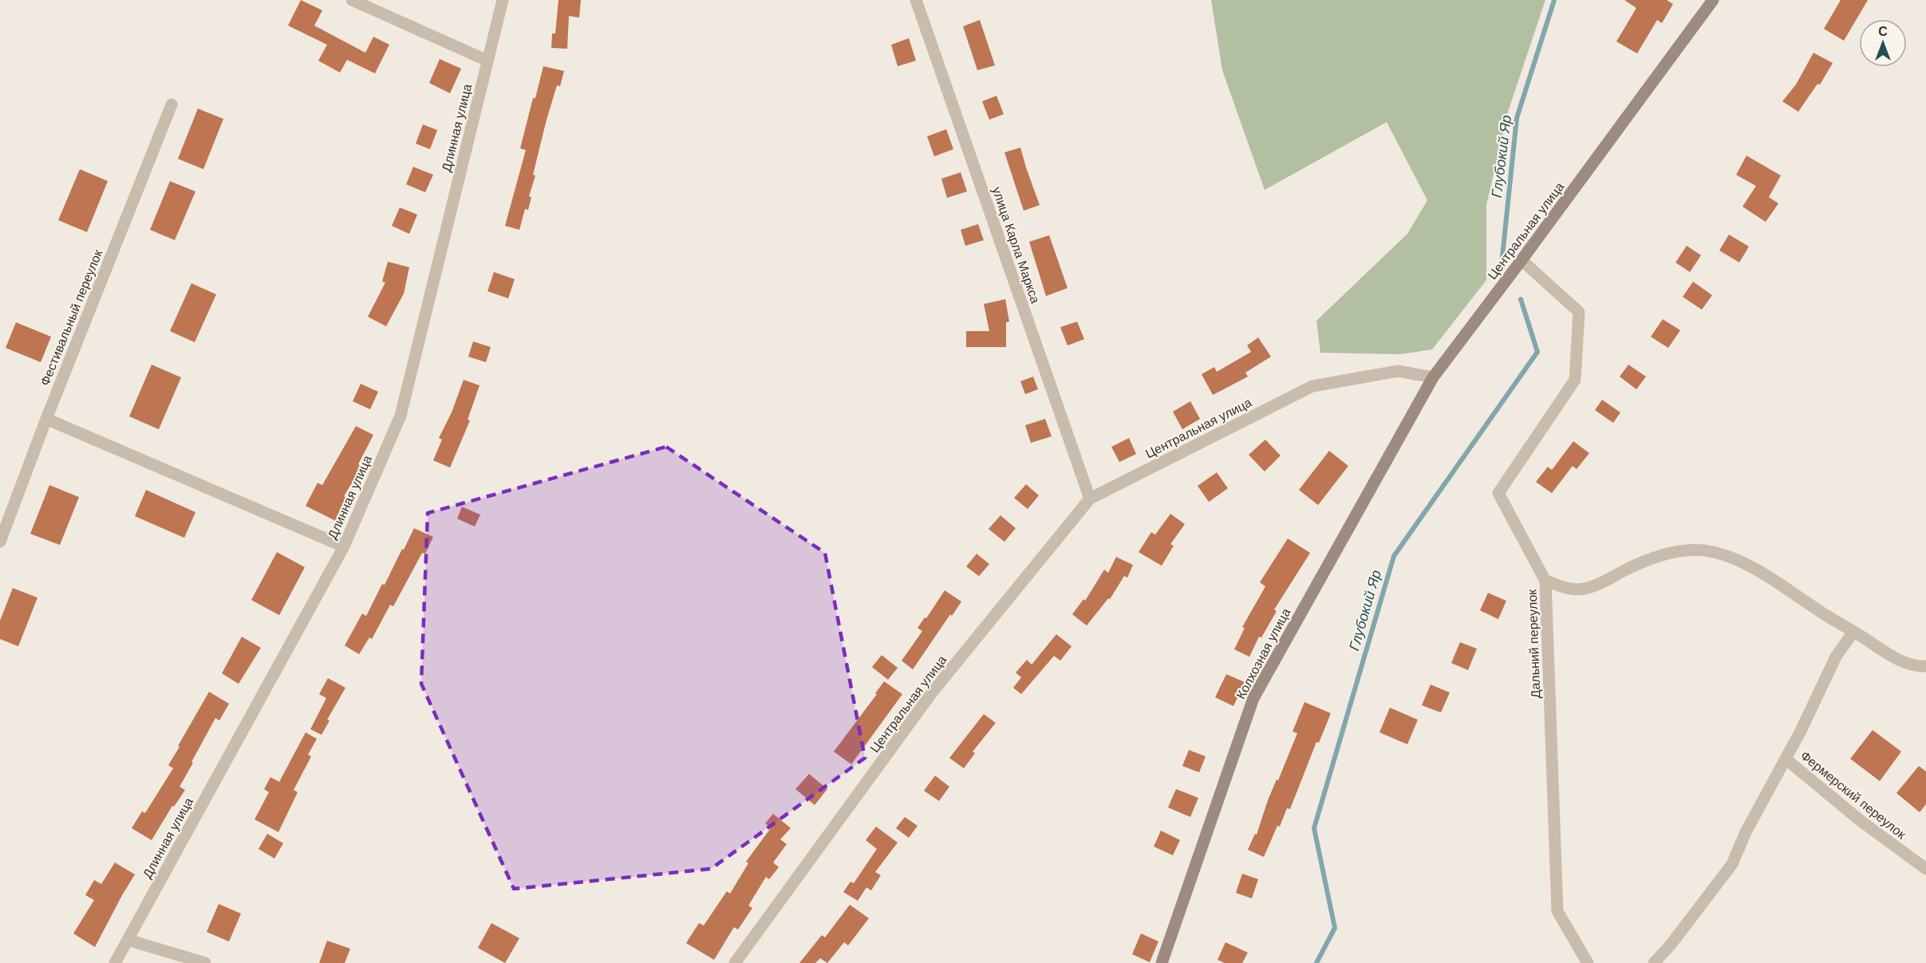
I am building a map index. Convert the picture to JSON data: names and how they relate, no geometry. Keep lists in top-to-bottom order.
{
  "streets": {
    "street": [
      "Длинная улица",
      "Центральная улица",
      "улица Карла Маркса",
      "Фестивальный переулок",
      "Дальний переулок",
      "Колхозная улица",
      "Фермерский переулок"
    ]
  },
  "crossings": [
    ["Центральная улица", "улица Карла Маркса"],
    ["Центральная улица", "Дальний переулок"],
    ["Центральная улица", "Колхозная улица"]
  ],
  "water": ["Глубокий Яр"],
  "north": "top"
}
